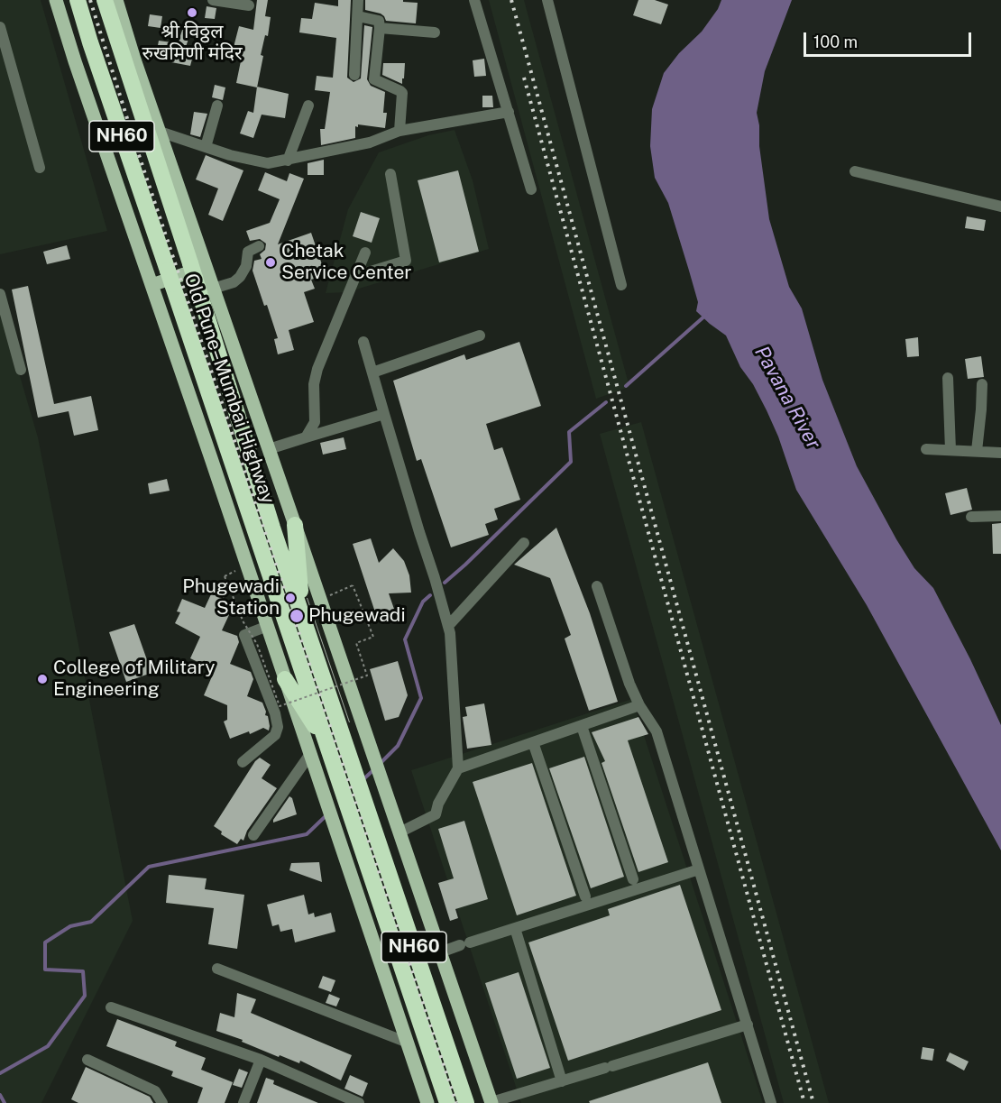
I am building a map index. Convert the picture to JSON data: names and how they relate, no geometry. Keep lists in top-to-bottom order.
{
  "streets": {
    "highway": ["NH60", "Old Pune–Mumbai Highway"]
  },
  "water": ["Pavana River"],
  "places": [
    "श्री विठ्ठल रुखमिणी मंदिर",
    "Chetak Service Center",
    "Phugewadi Station",
    "Phugewadi",
    "College of Military Engineering"
  ],
  "scale_bar": "100 m"
}
